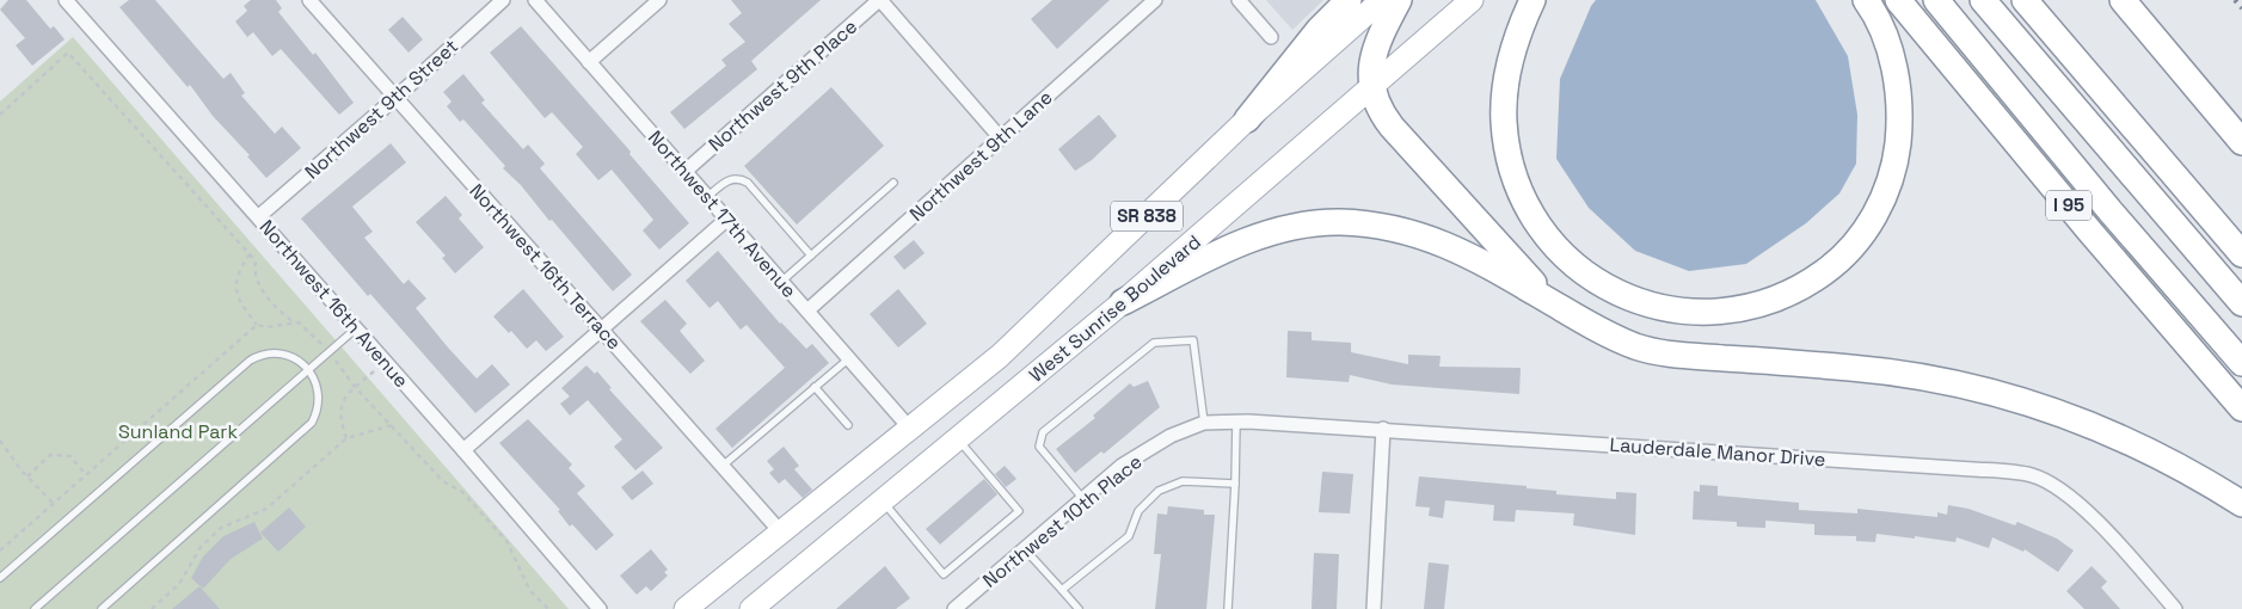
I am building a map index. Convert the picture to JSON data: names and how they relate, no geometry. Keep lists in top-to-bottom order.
{
  "streets": {
    "highway": ["I 95"],
    "main road": ["SR 838", "West Sunrise Boulevard"],
    "street": [
      "Northwest 9th Place",
      "Northwest 9th Street",
      "Northwest 9th Lane",
      "Northwest 17th Avenue",
      "Northwest 16th Terrace",
      "Northwest 16th Avenue",
      "Lauderdale Manor Drive",
      "Northwest 10th Place"
    ]
  },
  "crossings": [
    ["Northwest 9th Place", "Northwest 17th Avenue"],
    ["Northwest 9th Street", "Northwest 16th Terrace"],
    ["Northwest 9th Street", "Northwest 16th Avenue"],
    ["Northwest 9th Lane", "Northwest 17th Avenue"],
    ["Northwest 17th Avenue", "West Sunrise Boulevard"],
    ["Northwest 16th Terrace", "West Sunrise Boulevard"],
    ["Lauderdale Manor Drive", "Northwest 10th Place"]
  ],
  "parks": ["Sunland Park"]
}
